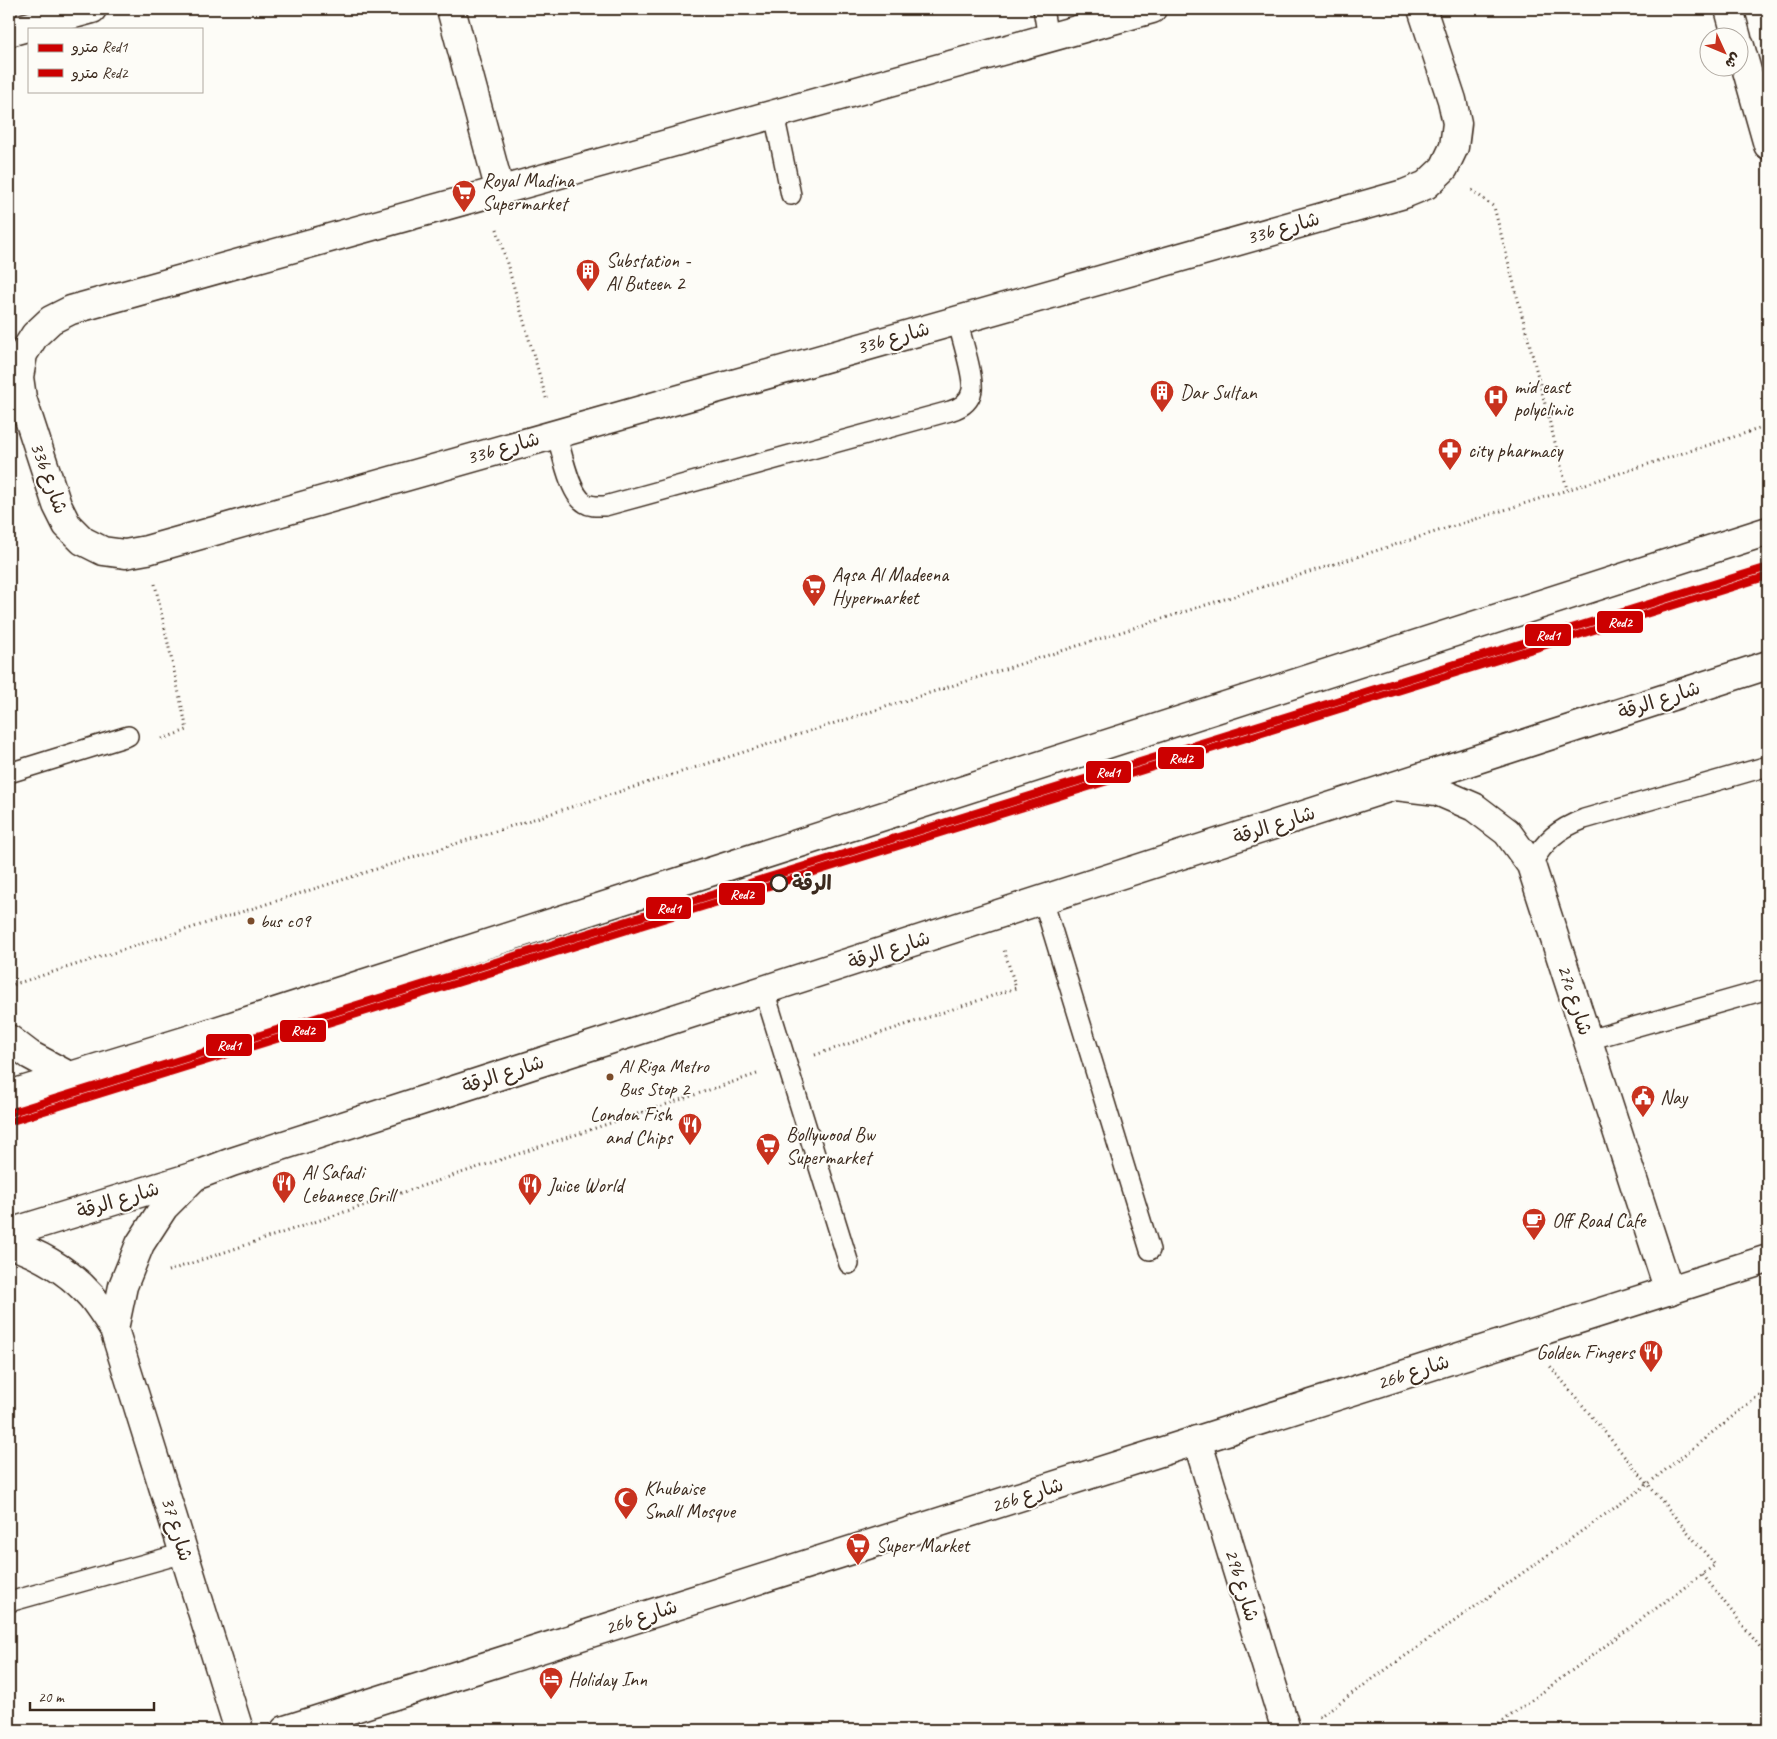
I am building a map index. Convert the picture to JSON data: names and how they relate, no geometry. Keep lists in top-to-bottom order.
{
  "streets": {
    "street": [
      "33b شارع",
      "شارع الرقة",
      "27c شارع",
      "26b شارع",
      "شارع 37",
      "29b شارع"
    ]
  },
  "crossings": [
    ["شارع الرقة", "27c شارع"],
    ["شارع الرقة", "شارع 37"],
    ["27c شارع", "26b شارع"],
    ["26b شارع", "29b شارع"]
  ],
  "places": {
    "supermarket": [
      "Royal Madina Supermarket",
      "Aqsa Al Madeena Hypermarket",
      "Bollywood Bw Supermarket",
      "Super Market"
    ],
    "building": ["Substation - Al Buteen 2", "Dar Sultan"],
    "hospital": ["mid east polyclinic"],
    "pharmacy": ["city pharmacy"],
    "other": ["الرقة", "bus c09", "Al Riga Metro Bus Stop 2"],
    "public building": ["Nay"],
    "restaurant": [
      "London Fish and Chips",
      "Al Safadi Lebanese Grill",
      "Juice World",
      "Golden Fingers"
    ],
    "cafe": ["Off Road Cafe"],
    "mosque": ["Khubaise Small Mosque"],
    "hotel": ["Holiday Inn"]
  },
  "lines": ["metro line Red1", "metro line Red2"],
  "legend": ["مترو Red1", "مترو Red2"],
  "scale_bar": "20 m",
  "north": "bottom right"
}
